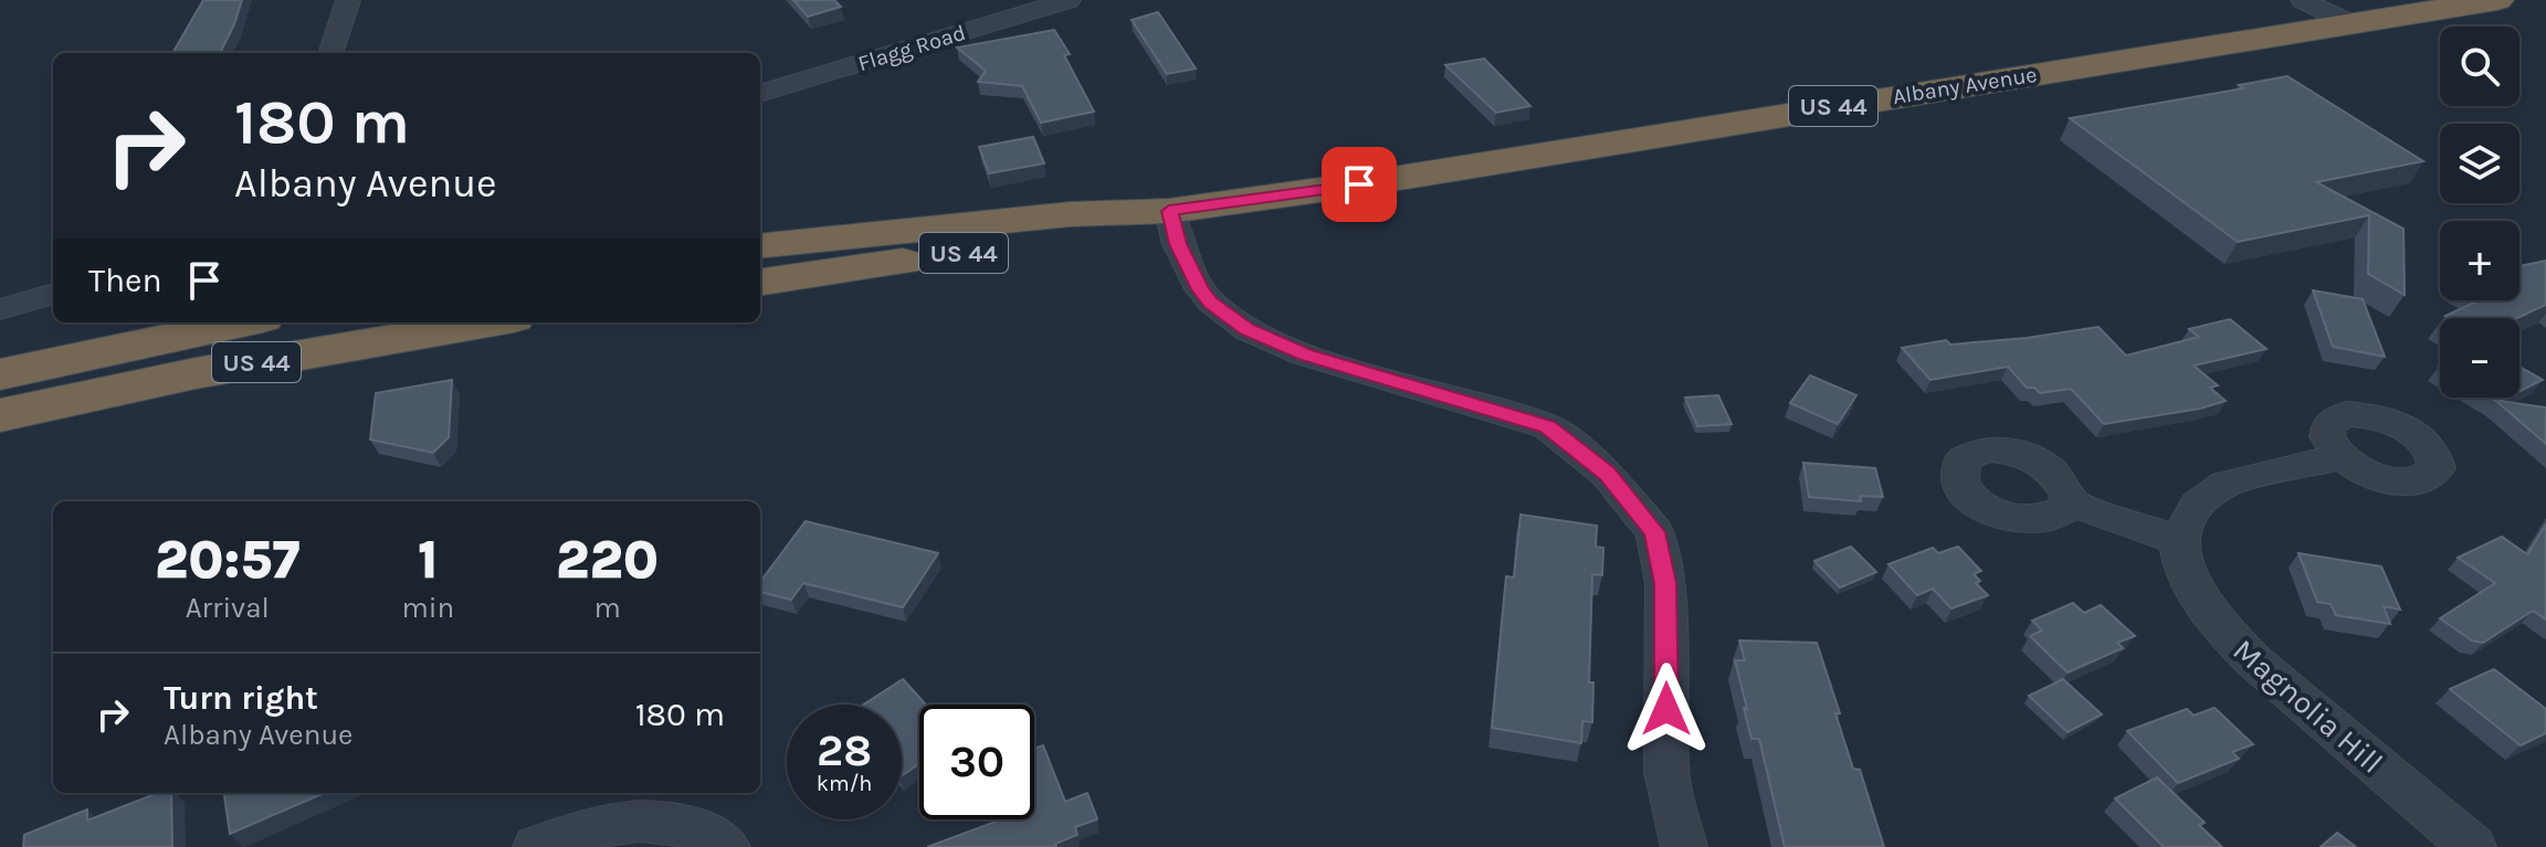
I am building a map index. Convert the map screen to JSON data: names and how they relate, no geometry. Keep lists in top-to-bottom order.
{
  "streets": {
    "highway": ["Albany Avenue", "US 44"],
    "street": ["Flagg Road", "Magnolia Hill"]
  },
  "page": {
    "map_buttons": ["+", "−"],
    "turn": ["180 m", "Albany Avenue"],
    "then": "Then",
    "eta": [
      "20:57",
      "Arrival",
      "1",
      "min",
      "220",
      "m"
    ],
    "list": [
      {
        "name": "Turn right",
        "note": "Albany Avenue",
        "value": "180 m"
      }
    ],
    "speed": "28 km/h",
    "limit": "30"
  }
}
